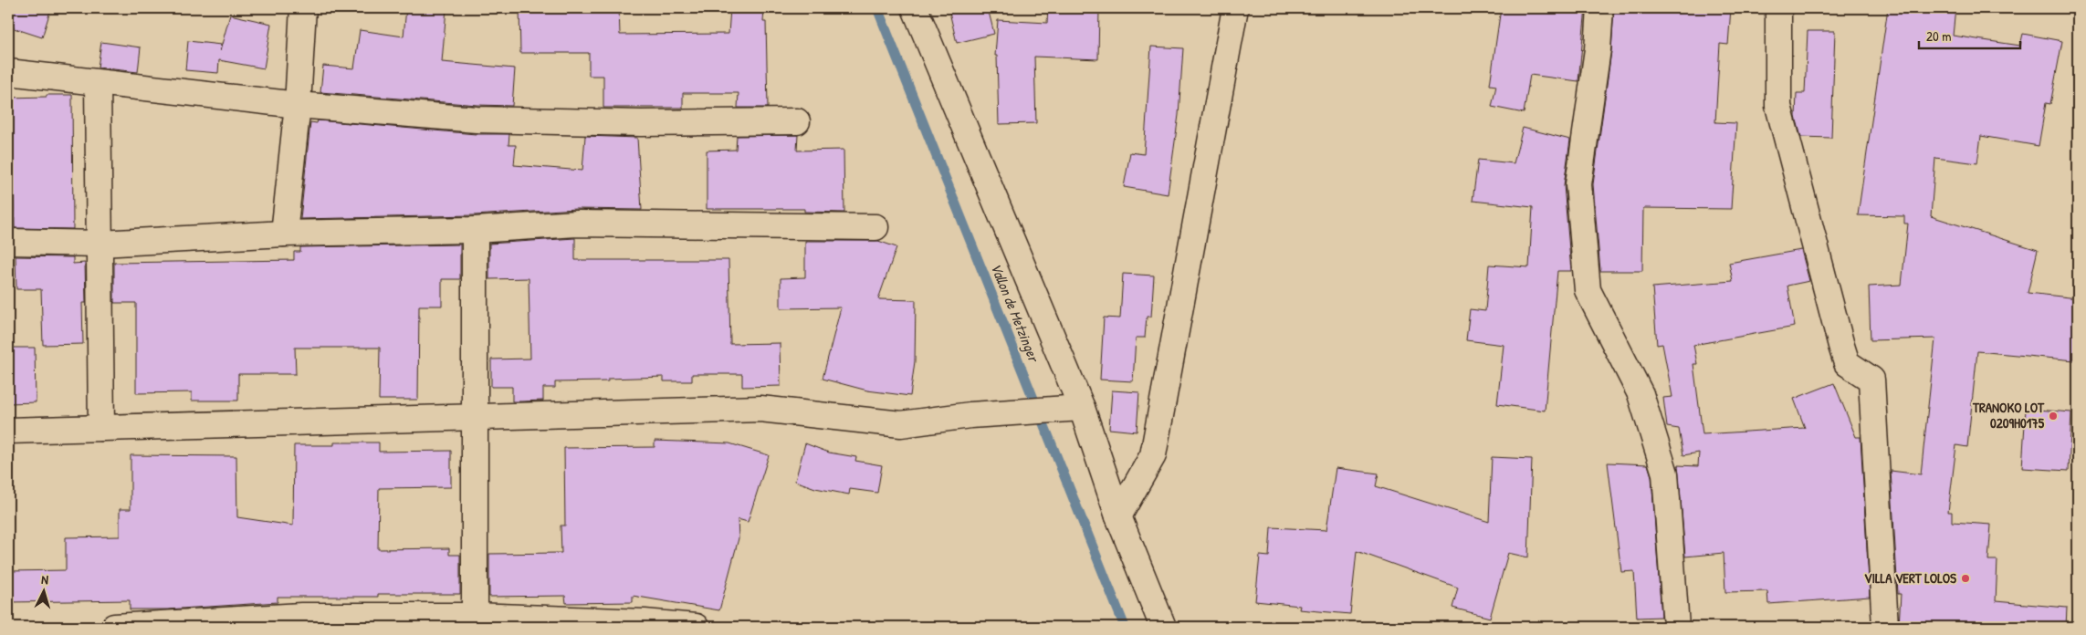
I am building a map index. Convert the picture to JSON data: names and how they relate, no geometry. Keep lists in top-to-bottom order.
{
  "water": ["Vallon de Metzinger"],
  "places": ["TRANOKO LOT 0209H0175", "VILLA VERT LOLOS"],
  "scale_bar": "20 m",
  "north": "top"
}
